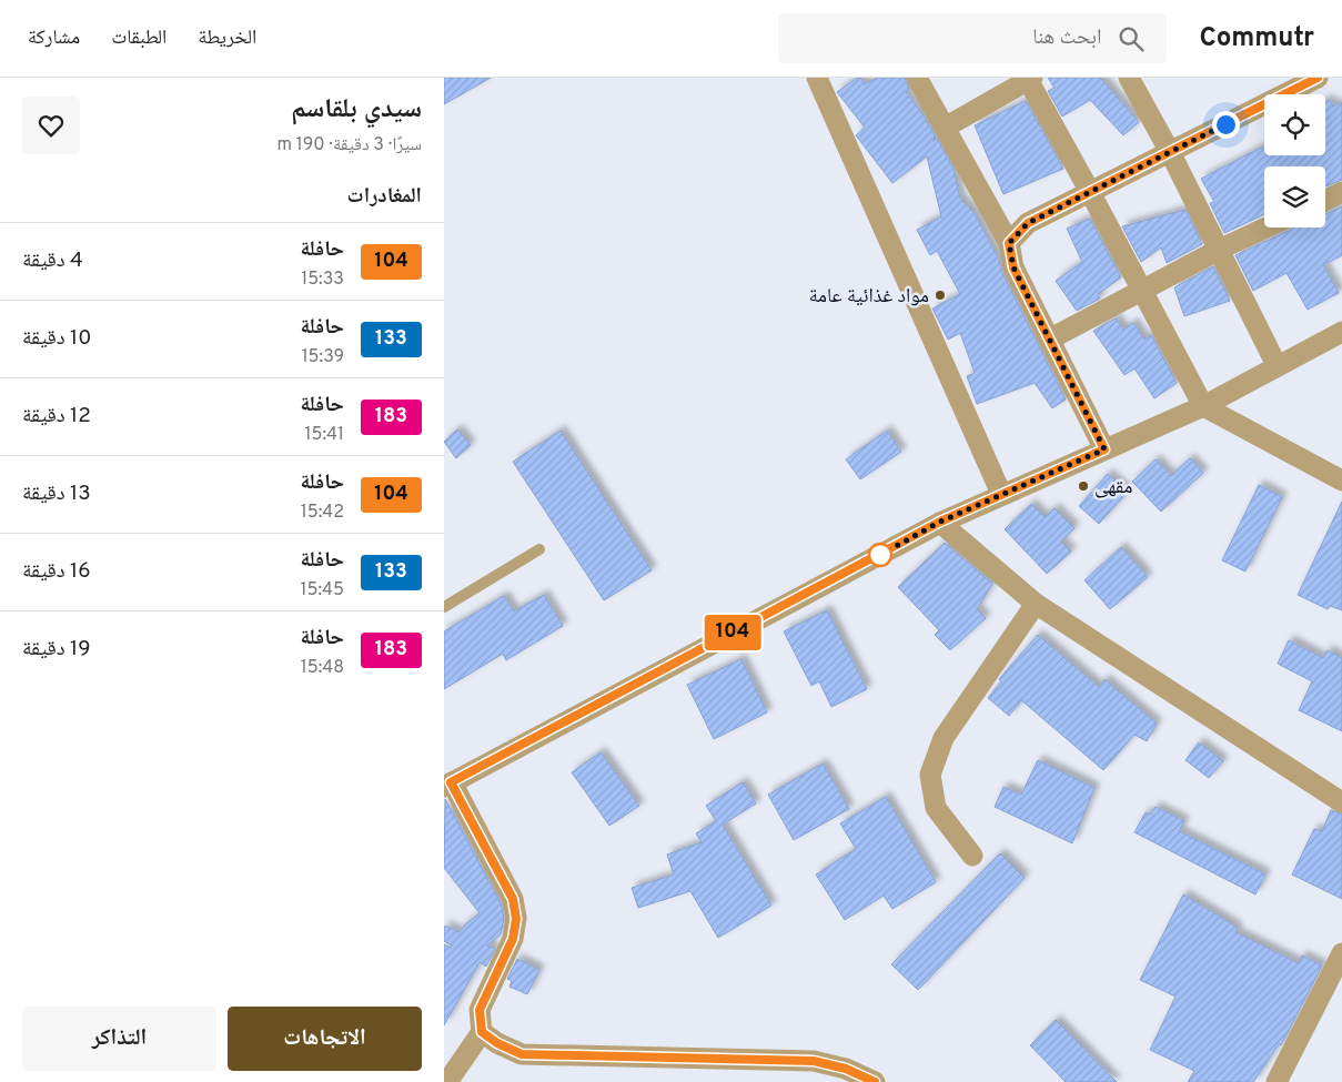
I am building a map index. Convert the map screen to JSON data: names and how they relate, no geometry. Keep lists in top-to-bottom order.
{
  "places": ["مواد غذائية عامة", "مقهى"],
  "lines": ["bus line 104"],
  "page": {
    "header": "Commutr",
    "search": "ابحث هنا",
    "nav": ["الخريطة", "الطبقات", "مشاركة"],
    "on_map": "104",
    "heading": [
      ["سيدي بلقاسم", "سيرًا · 3 دقيقة · 190 m"],
      "المغادرات"
    ],
    "list": [
      {
        "mark": "104",
        "name": "حافلة",
        "note": "15:33",
        "value": "4 دقيقة"
      },
      {
        "mark": "133",
        "name": "حافلة",
        "note": "15:39",
        "value": "10 دقيقة"
      },
      {
        "mark": "183",
        "name": "حافلة",
        "note": "15:41",
        "value": "12 دقيقة"
      },
      {
        "mark": "104",
        "name": "حافلة",
        "note": "15:42",
        "value": "13 دقيقة"
      },
      {
        "mark": "133",
        "name": "حافلة",
        "note": "15:45",
        "value": "16 دقيقة"
      },
      {
        "mark": "183",
        "name": "حافلة",
        "note": "15:48",
        "value": "19 دقيقة"
      }
    ],
    "buttons": ["الاتجاهات", "التذاكر"]
  }
}
